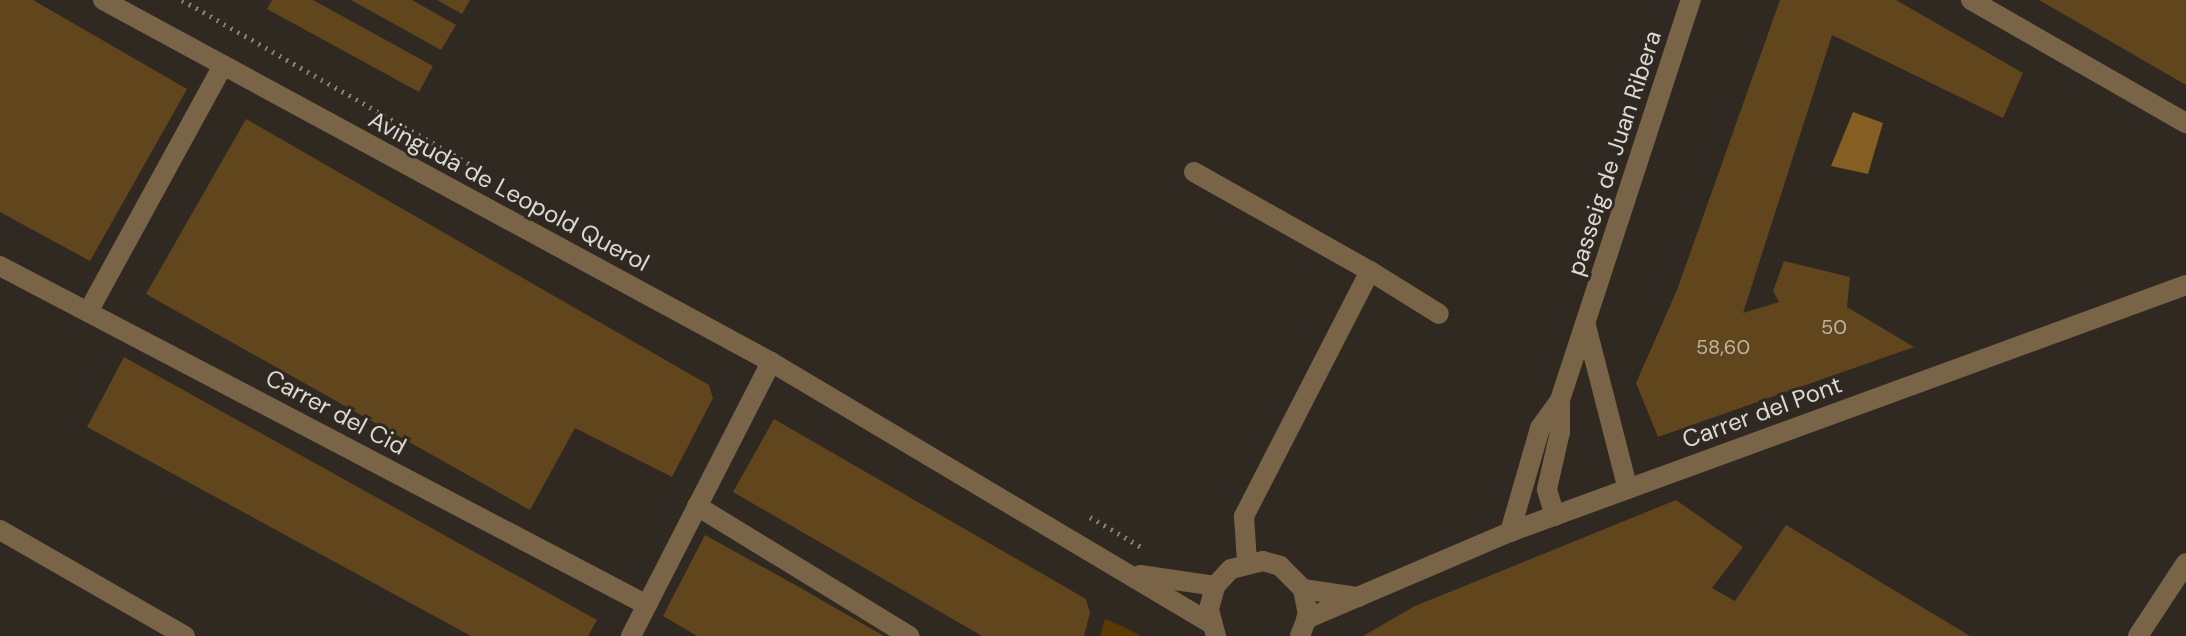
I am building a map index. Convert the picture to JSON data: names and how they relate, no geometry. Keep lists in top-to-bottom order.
{
  "streets": {
    "street": [
      "passeig de Juan Ribera",
      "Avinguda de Leopold Querol",
      "Carrer del Cid",
      "Carrer del Pont"
    ]
  },
  "crossings": [
    ["passeig de Juan Ribera", "Carrer del Pont"]
  ],
  "house_numbers": ["50", "58,60"]
}
